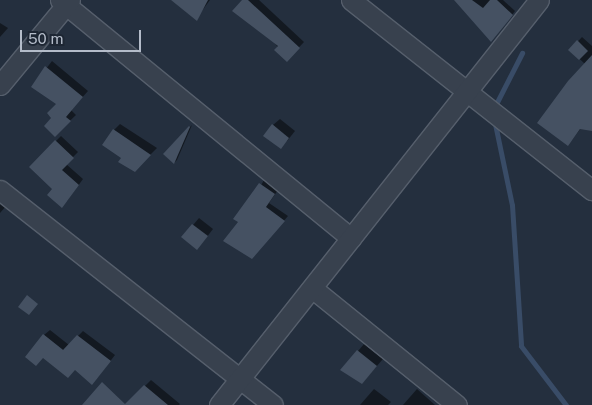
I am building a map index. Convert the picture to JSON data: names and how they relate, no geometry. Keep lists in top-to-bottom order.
{
  "scale_bar": "50 m"
}
